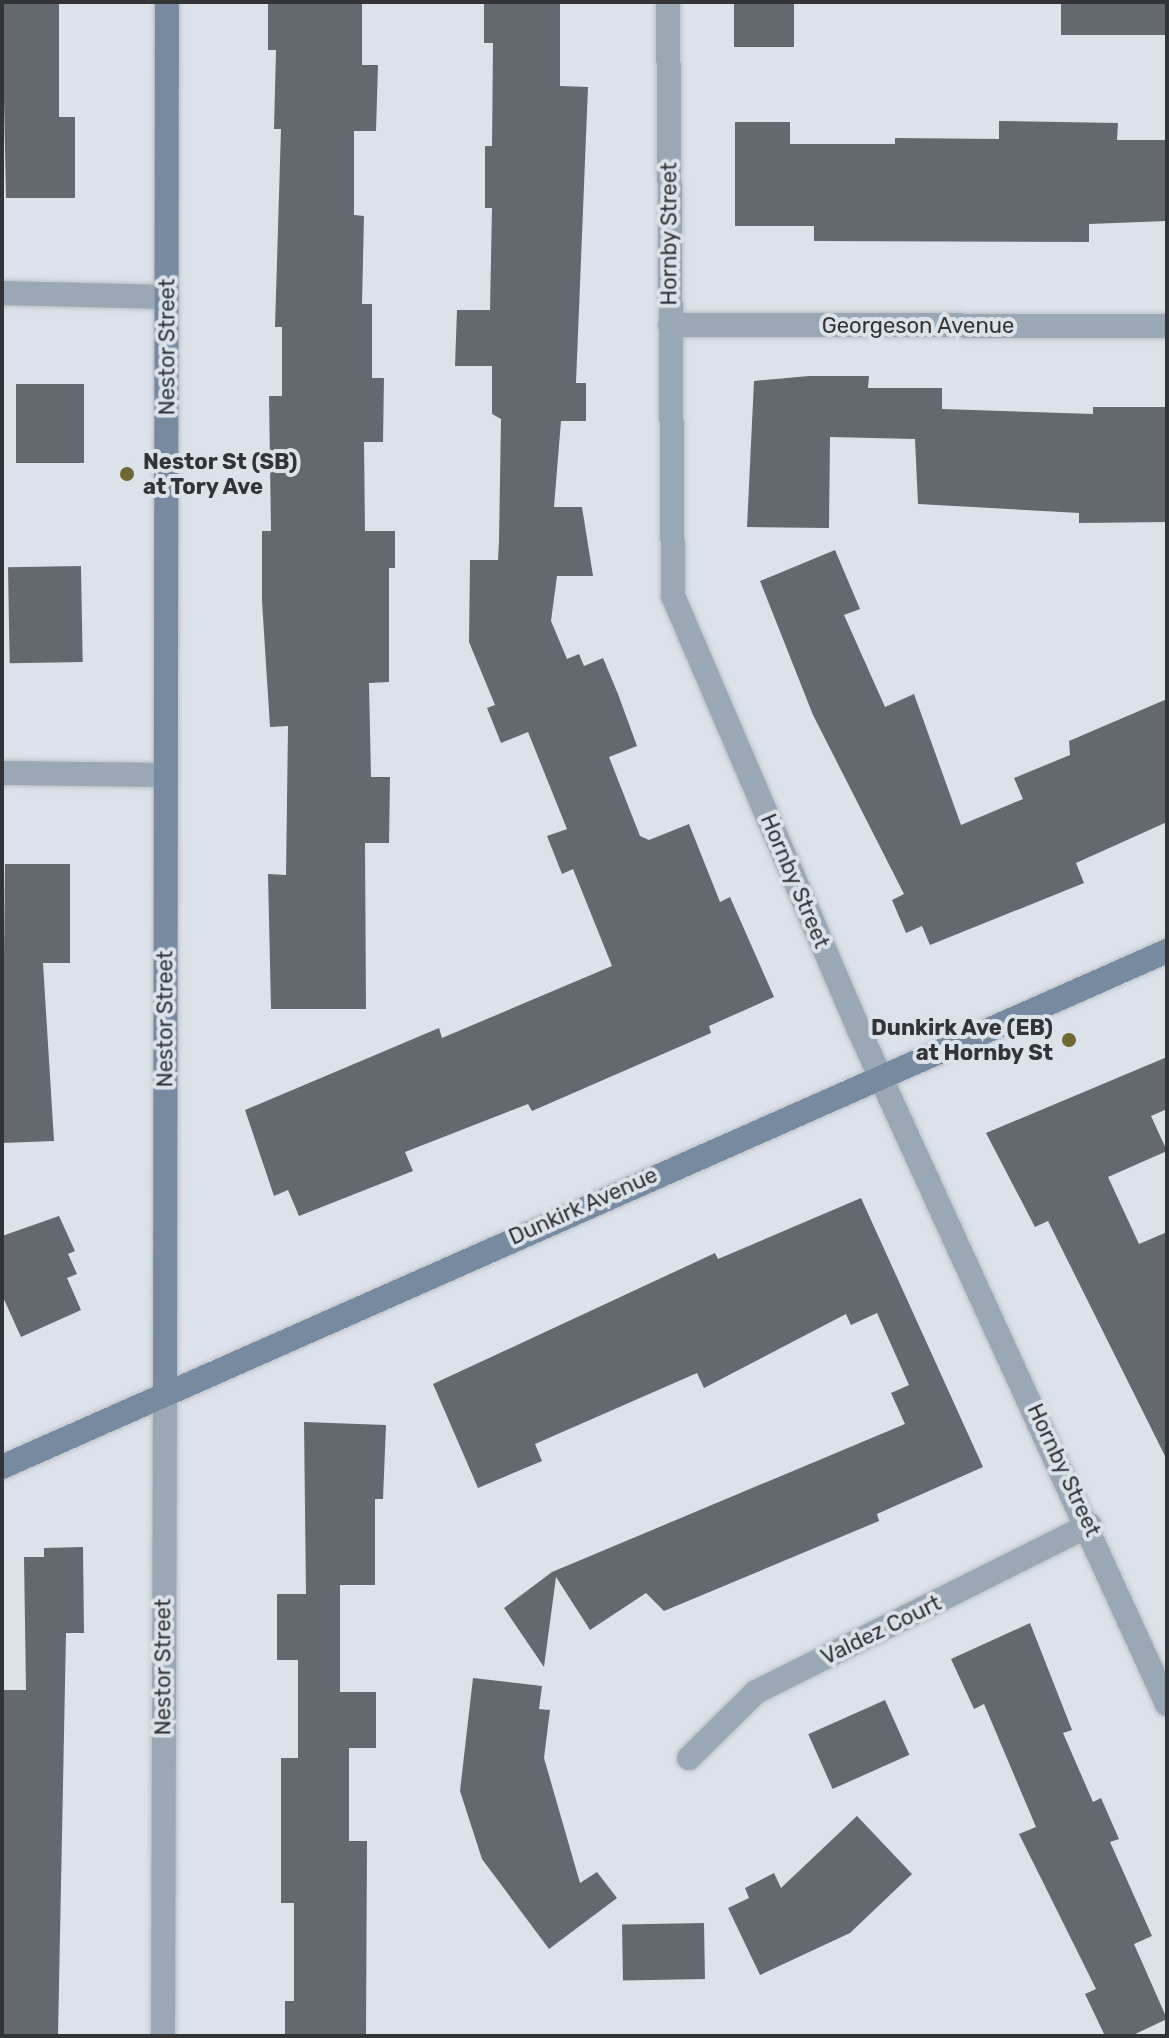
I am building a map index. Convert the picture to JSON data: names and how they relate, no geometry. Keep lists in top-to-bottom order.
{
  "streets": {
    "street": [
      "Hornby Street",
      "Georgeson Avenue",
      "Nestor Street",
      "Dunkirk Avenue",
      "Valdez Court"
    ]
  },
  "crossings": [
    ["Hornby Street", "Georgeson Avenue"],
    ["Hornby Street", "Dunkirk Avenue"],
    ["Hornby Street", "Valdez Court"],
    ["Nestor Street", "Dunkirk Avenue"]
  ],
  "places": ["Nestor St (SB) at Tory Ave", "Dunkirk Ave (EB) at Hornby St"]
}
